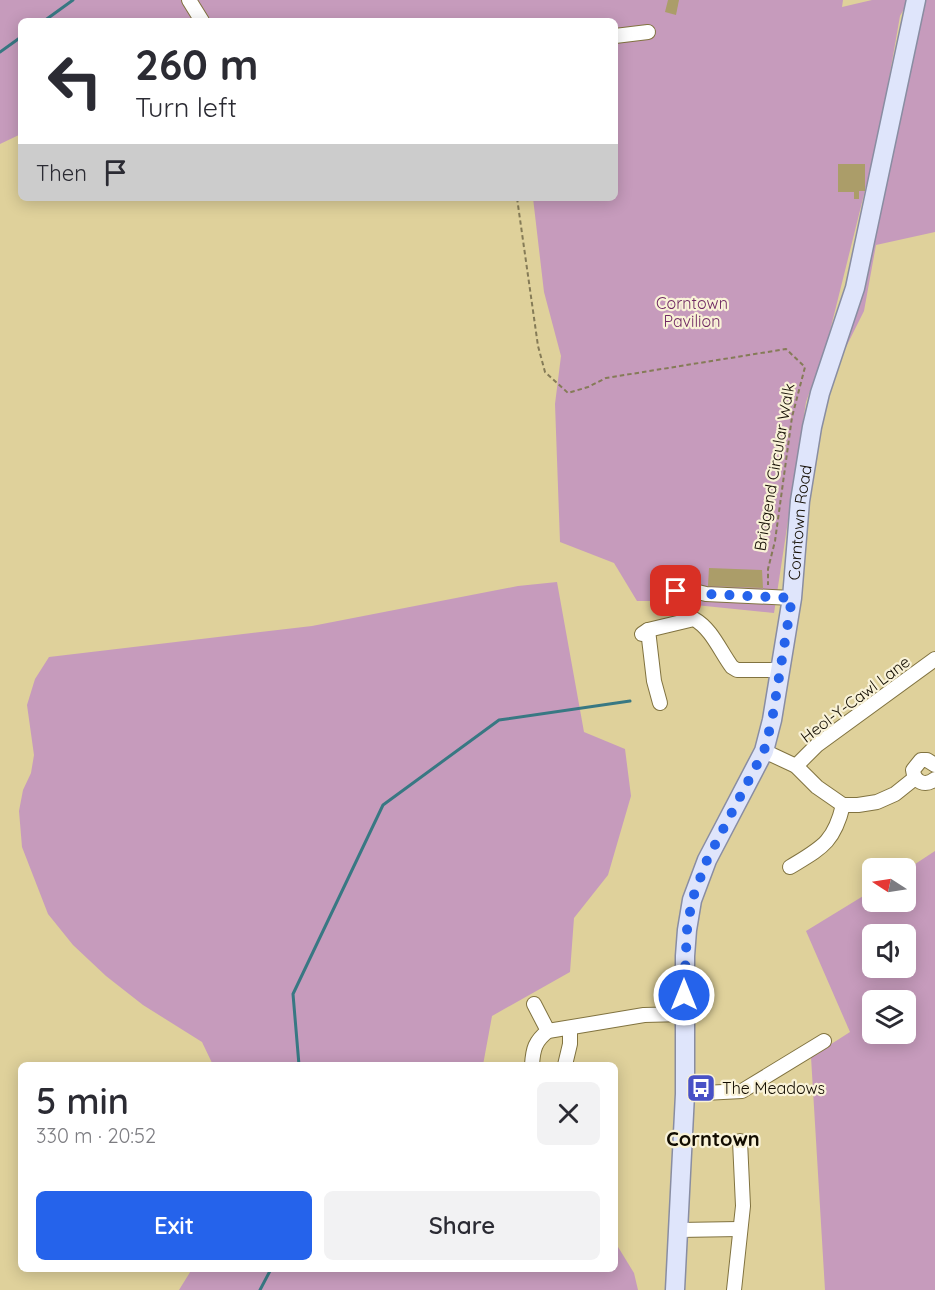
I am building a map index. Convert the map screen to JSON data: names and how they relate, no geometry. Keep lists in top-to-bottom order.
{
  "streets": {
    "main road": ["Corntown Road"],
    "street": ["Heol-Y-Cawl Lane"],
    "path": ["Bridgend Circular Walk"]
  },
  "districts": ["Corntown"],
  "parks": ["Corntown Pavilion"],
  "places": {
    "bus stop": ["The Meadows"]
  },
  "north": "left",
  "page": {
    "turn": ["260 m", "Turn left"],
    "then": "Then",
    "heading": ["5 min", "330 m · 20:52"],
    "buttons": ["Exit", "Share"]
  }
}
